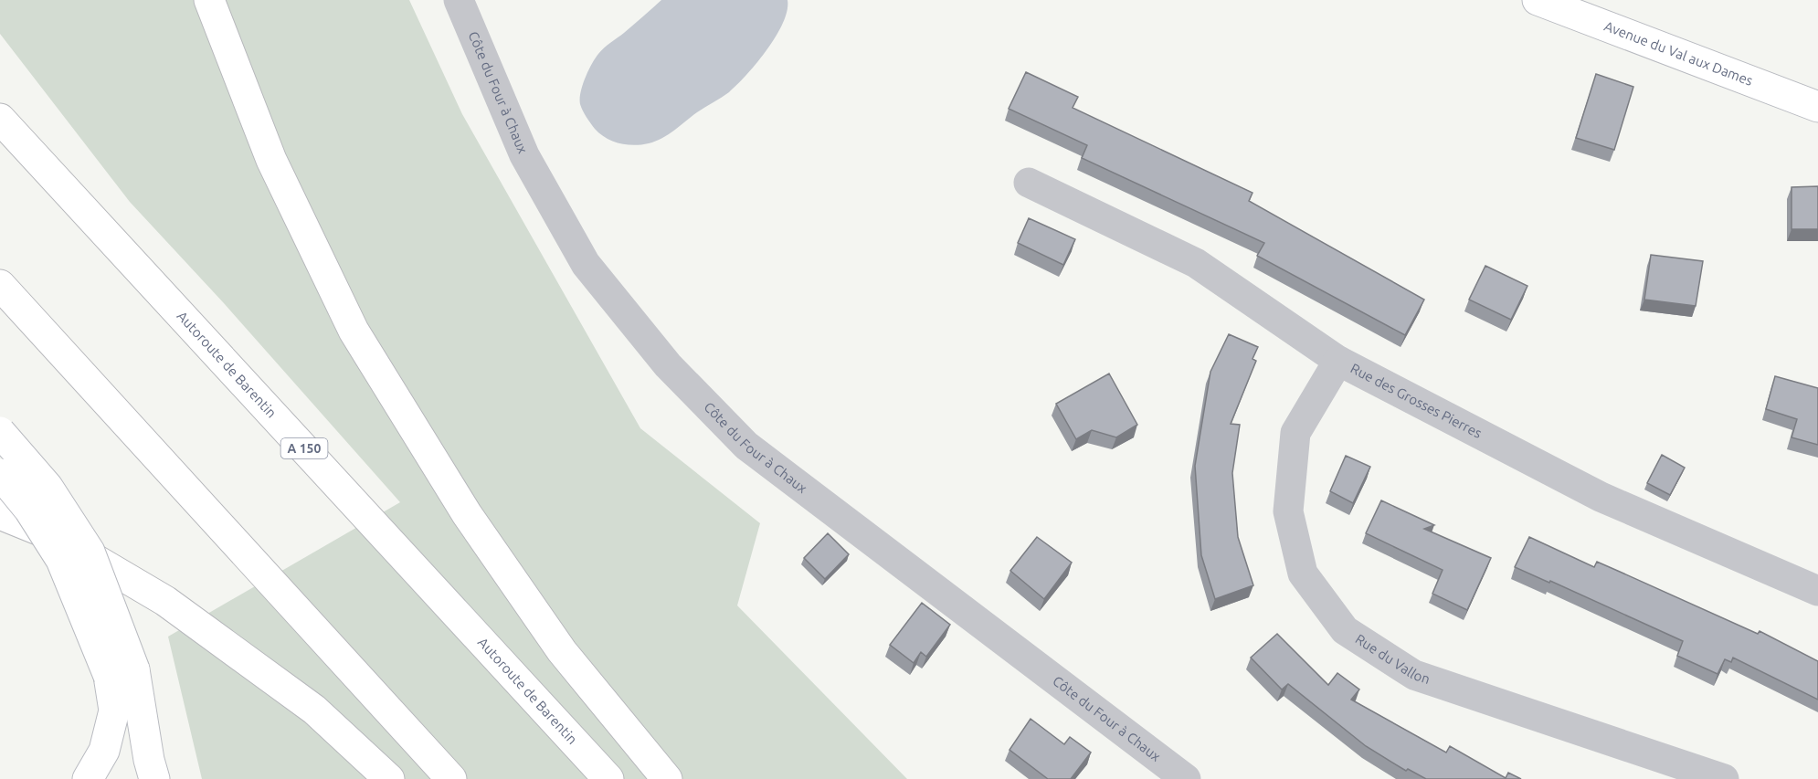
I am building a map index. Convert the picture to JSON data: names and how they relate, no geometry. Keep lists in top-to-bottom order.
{
  "streets": {
    "main road": ["Avenue du Val aux Dames", "Autoroute de Barentin", "A 150"],
    "street": ["Côte du Four à Chaux", "Rue des Grosses Pierres", "Rue du Vallon"]
  },
  "crossings": [
    ["Rue des Grosses Pierres", "Rue du Vallon"]
  ]
}
